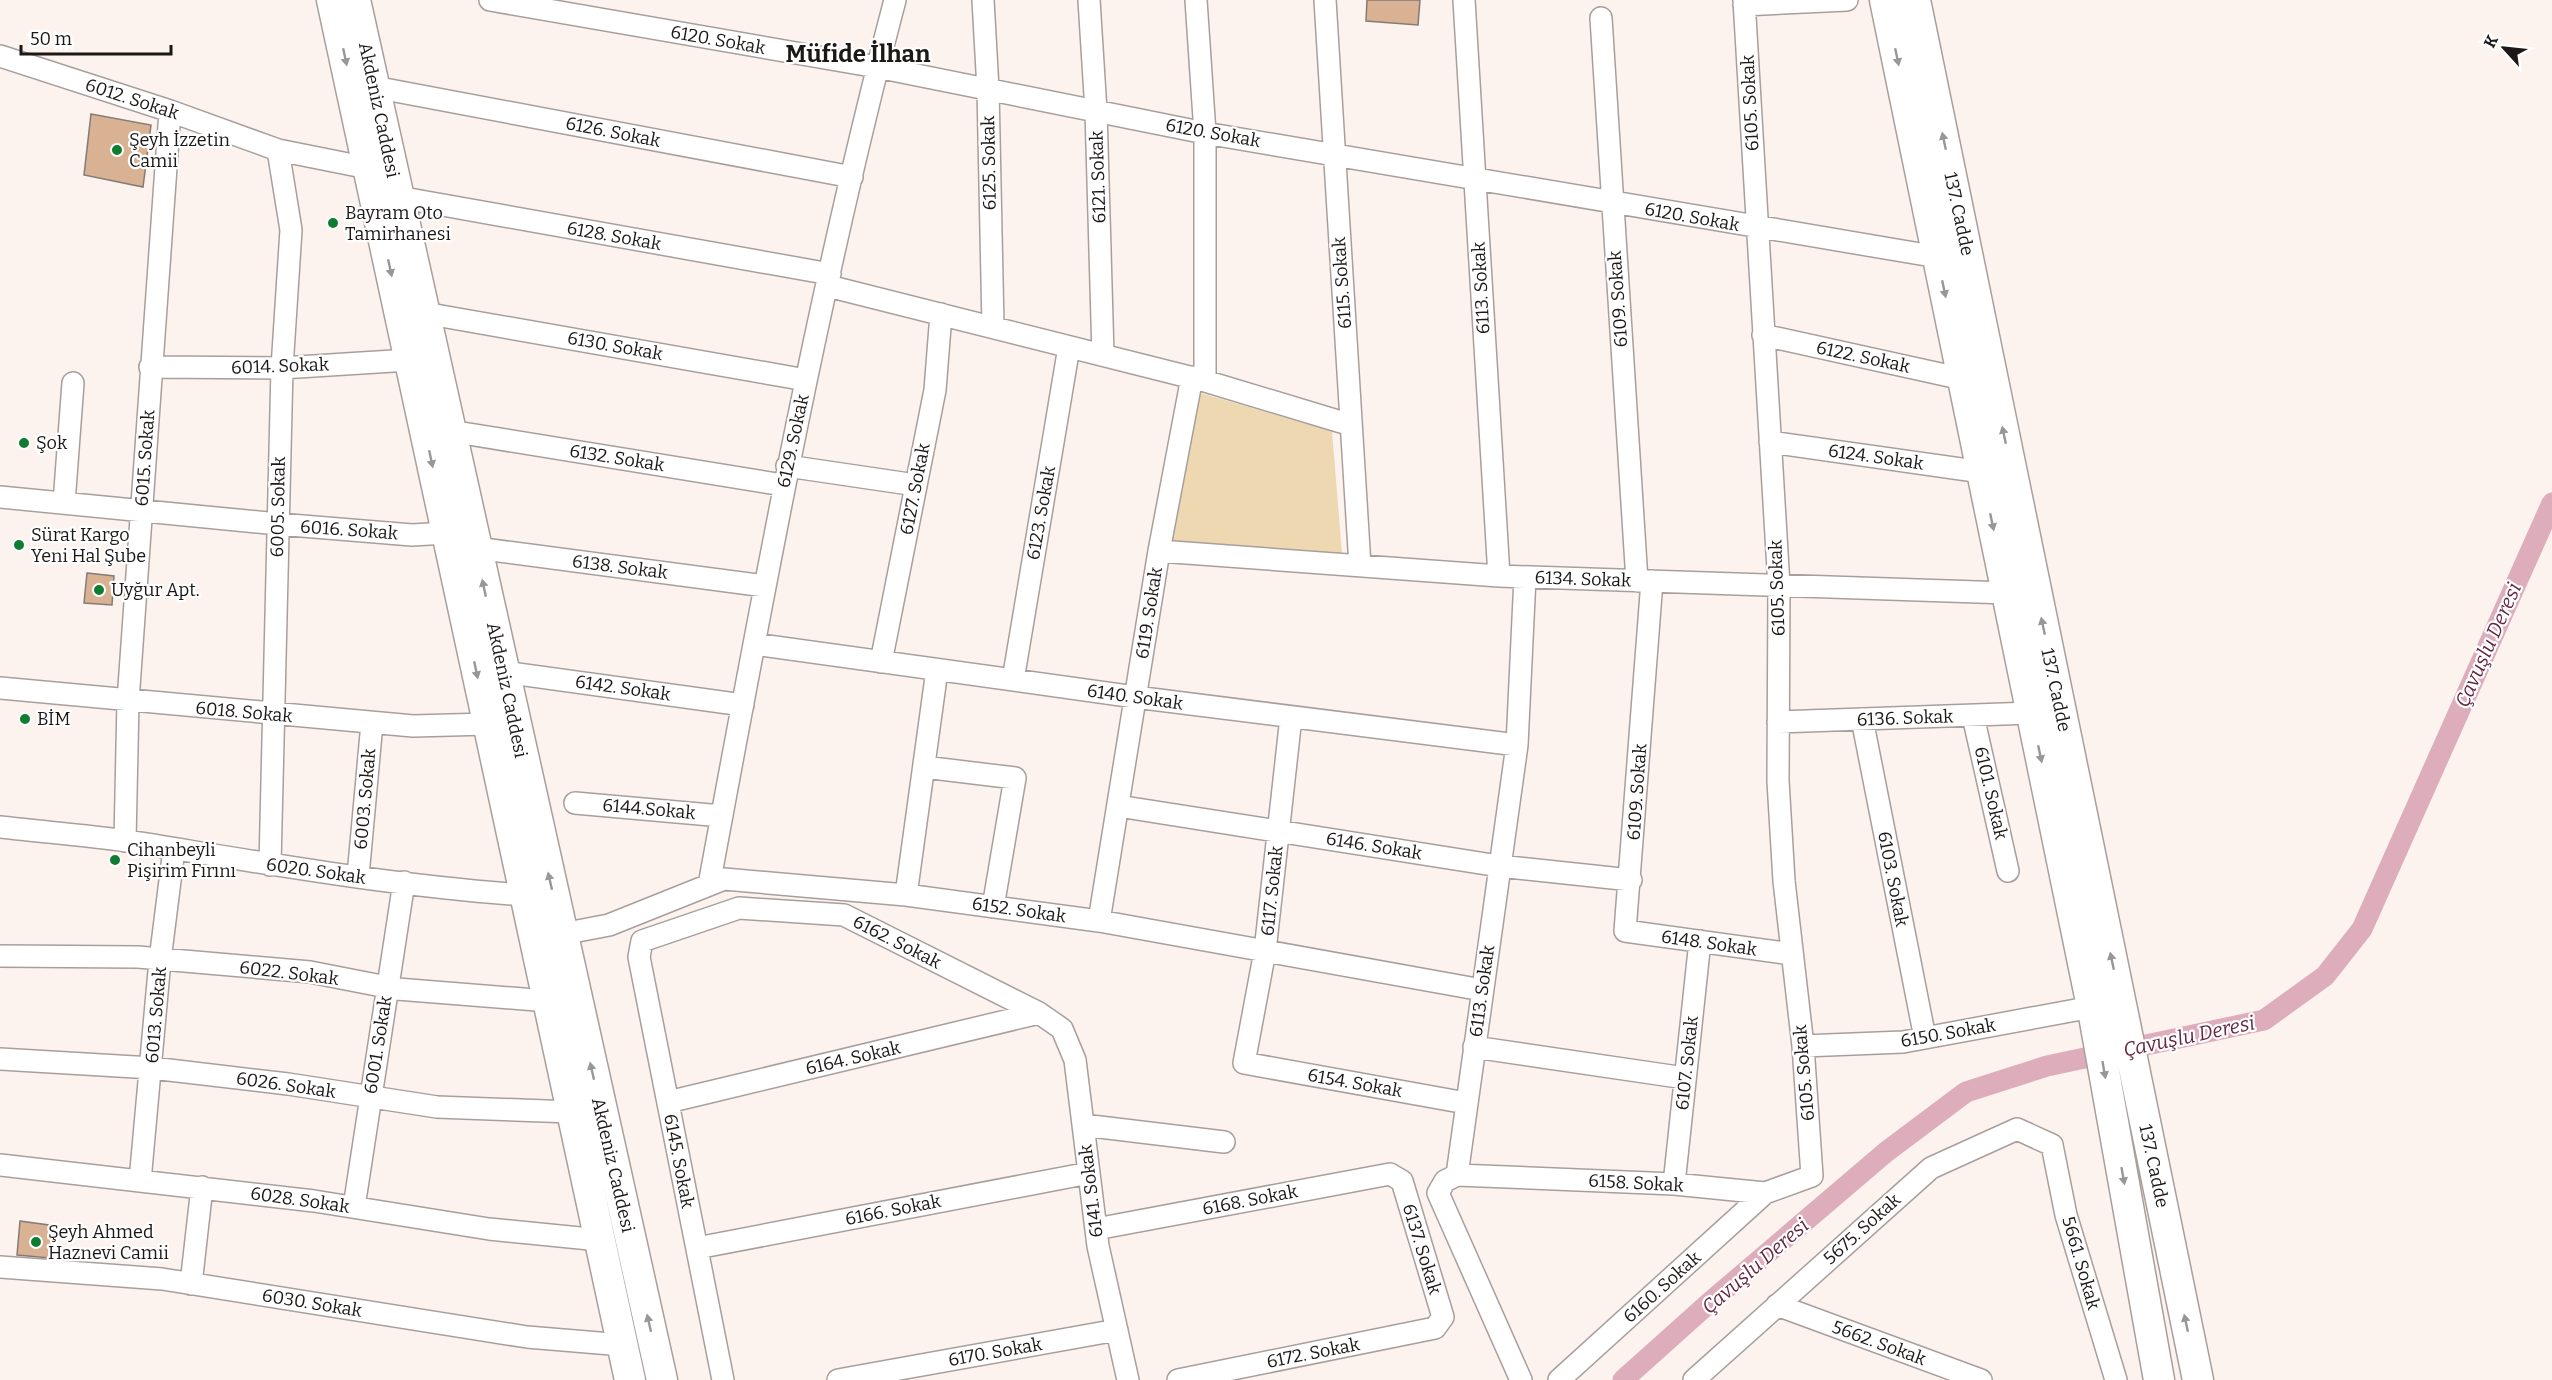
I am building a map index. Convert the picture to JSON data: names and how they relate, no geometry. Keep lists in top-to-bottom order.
{
  "streets": {
    "main road": ["Akdeniz Caddesi", "137. Cadde"],
    "street": [
      "6120. Sokak",
      "6012. Sokak",
      "6105. Sokak",
      "6126. Sokak",
      "6125. Sokak",
      "6121. Sokak",
      "6128. Sokak",
      "6115. Sokak",
      "6113. Sokak",
      "6109. Sokak",
      "6130. Sokak",
      "6122. Sokak",
      "6014. Sokak",
      "6129. Sokak",
      "6124. Sokak",
      "6015. Sokak",
      "6132. Sokak",
      "6127. Sokak",
      "6005. Sokak",
      "6123. Sokak",
      "6016. Sokak",
      "6138. Sokak",
      "6134. Sokak",
      "6119. Sokak",
      "6142. Sokak",
      "6140. Sokak",
      "6018. Sokak",
      "6136. Sokak",
      "6101. Sokak",
      "6003. Sokak",
      "6144.Sokak",
      "6146. Sokak",
      "6020. Sokak",
      "6103. Sokak",
      "6117. Sokak",
      "6152. Sokak",
      "6162. Sokak",
      "6148. Sokak",
      "6022. Sokak",
      "6013. Sokak",
      "6150. Sokak",
      "6001. Sokak",
      "6164. Sokak",
      "6107. Sokak",
      "6154. Sokak",
      "6026. Sokak",
      "6145. Sokak",
      "6158. Sokak",
      "6141. Sokak",
      "6028. Sokak",
      "6168. Sokak",
      "6166. Sokak",
      "5675. Sokak",
      "6137. Sokak",
      "5661. Sokak",
      "6160. Sokak",
      "6030. Sokak",
      "5662. Sokak",
      "6170. Sokak",
      "6172. Sokak"
    ]
  },
  "crossings": [
    ["6120. Sokak", "6105. Sokak"],
    ["6120. Sokak", "6125. Sokak"],
    ["6120. Sokak", "6121. Sokak"],
    ["6120. Sokak", "137. Cadde"],
    ["6120. Sokak", "6115. Sokak"],
    ["6120. Sokak", "6113. Sokak"],
    ["6120. Sokak", "6109. Sokak"],
    ["6120. Sokak", "6129. Sokak"],
    ["6120. Sokak", "6119. Sokak"],
    ["6012. Sokak", "Akdeniz Caddesi"],
    ["6012. Sokak", "6015. Sokak"],
    ["6012. Sokak", "6005. Sokak"],
    ["6105. Sokak", "6122. Sokak"],
    ["6105. Sokak", "6124. Sokak"],
    ["6105. Sokak", "6134. Sokak"],
    ["6105. Sokak", "6136. Sokak"],
    ["6105. Sokak", "6148. Sokak"],
    ["6105. Sokak", "6150. Sokak"],
    ["6105. Sokak", "6158. Sokak"],
    ["Akdeniz Caddesi", "6126. Sokak"],
    ["Akdeniz Caddesi", "6128. Sokak"],
    ["Akdeniz Caddesi", "6130. Sokak"],
    ["Akdeniz Caddesi", "6014. Sokak"],
    ["Akdeniz Caddesi", "6132. Sokak"],
    ["Akdeniz Caddesi", "6016. Sokak"],
    ["Akdeniz Caddesi", "6138. Sokak"],
    ["Akdeniz Caddesi", "6142. Sokak"],
    ["Akdeniz Caddesi", "6018. Sokak"],
    ["Akdeniz Caddesi", "6020. Sokak"],
    ["Akdeniz Caddesi", "6152. Sokak"],
    ["Akdeniz Caddesi", "6022. Sokak"],
    ["Akdeniz Caddesi", "6026. Sokak"],
    ["Akdeniz Caddesi", "6028. Sokak"],
    ["Akdeniz Caddesi", "6030. Sokak"],
    ["6126. Sokak", "6129. Sokak"],
    ["6125. Sokak", "6128. Sokak"],
    ["6121. Sokak", "6128. Sokak"],
    ["137. Cadde", "6122. Sokak"],
    ["137. Cadde", "6124. Sokak"],
    ["137. Cadde", "6134. Sokak"],
    ["137. Cadde", "6136. Sokak"],
    ["137. Cadde", "6150. Sokak"],
    ["6128. Sokak", "6115. Sokak"],
    ["6128. Sokak", "6129. Sokak"],
    ["6128. Sokak", "6127. Sokak"],
    ["6128. Sokak", "6123. Sokak"],
    ["6128. Sokak", "6119. Sokak"],
    ["6115. Sokak", "6134. Sokak"],
    ["6113. Sokak", "6134. Sokak"],
    ["6113. Sokak", "6140. Sokak"],
    ["6113. Sokak", "6146. Sokak"],
    ["6113. Sokak", "6152. Sokak"],
    ["6113. Sokak", "6154. Sokak"],
    ["6113. Sokak", "6158. Sokak"],
    ["6109. Sokak", "6134. Sokak"],
    ["6109. Sokak", "6146. Sokak"],
    ["6109. Sokak", "6148. Sokak"],
    ["6130. Sokak", "6129. Sokak"],
    ["6014. Sokak", "6015. Sokak"],
    ["6014. Sokak", "6005. Sokak"],
    ["6129. Sokak", "6132. Sokak"],
    ["6129. Sokak", "6138. Sokak"],
    ["6129. Sokak", "6142. Sokak"],
    ["6129. Sokak", "6140. Sokak"],
    ["6129. Sokak", "6144.Sokak"],
    ["6129. Sokak", "6152. Sokak"],
    ["6015. Sokak", "6016. Sokak"],
    ["6015. Sokak", "6018. Sokak"],
    ["6015. Sokak", "6020. Sokak"],
    ["6132. Sokak", "6127. Sokak"],
    ["6127. Sokak", "6140. Sokak"],
    ["6005. Sokak", "6016. Sokak"],
    ["6005. Sokak", "6018. Sokak"],
    ["6005. Sokak", "6020. Sokak"],
    ["6123. Sokak", "6140. Sokak"],
    ["6134. Sokak", "6119. Sokak"],
    ["6119. Sokak", "6140. Sokak"],
    ["6119. Sokak", "6146. Sokak"],
    ["6119. Sokak", "6152. Sokak"],
    ["6140. Sokak", "6117. Sokak"],
    ["6018. Sokak", "6003. Sokak"],
    ["6136. Sokak", "6101. Sokak"],
    ["6136. Sokak", "6103. Sokak"],
    ["6003. Sokak", "6020. Sokak"],
    ["6146. Sokak", "6117. Sokak"],
    ["6020. Sokak", "6013. Sokak"],
    ["6020. Sokak", "6001. Sokak"],
    ["6103. Sokak", "6150. Sokak"],
    ["6117. Sokak", "6152. Sokak"],
    ["6117. Sokak", "6154. Sokak"],
    ["6162. Sokak", "6164. Sokak"],
    ["6162. Sokak", "6145. Sokak"],
    ["6162. Sokak", "6141. Sokak"],
    ["6148. Sokak", "6107. Sokak"],
    ["6022. Sokak", "6013. Sokak"],
    ["6022. Sokak", "6001. Sokak"],
    ["6013. Sokak", "6026. Sokak"],
    ["6013. Sokak", "6028. Sokak"],
    ["6001. Sokak", "6026. Sokak"],
    ["6001. Sokak", "6028. Sokak"],
    ["6164. Sokak", "6145. Sokak"],
    ["6164. Sokak", "6141. Sokak"],
    ["6107. Sokak", "6158. Sokak"],
    ["6145. Sokak", "6166. Sokak"],
    ["6158. Sokak", "6160. Sokak"],
    ["6141. Sokak", "6168. Sokak"],
    ["6141. Sokak", "6166. Sokak"],
    ["6141. Sokak", "6170. Sokak"],
    ["6168. Sokak", "6137. Sokak"],
    ["5675. Sokak", "5661. Sokak"],
    ["5675. Sokak", "5662. Sokak"],
    ["6137. Sokak", "6172. Sokak"]
  ],
  "districts": ["Müfide İlhan"],
  "water": ["Çavuşlu Deresi"],
  "places": [
    "Şeyh İzzetin Camii",
    "Bayram Oto Tamirhanesi",
    "Şok",
    "Sürat Kargo Yeni Hal Şube",
    "Uyğur Apt.",
    "BİM",
    "Cihanbeyli Pişirim Fırını",
    "Şeyh Ahmed Haznevi Camii"
  ],
  "scale_bar": "50 m",
  "north": "top left"
}
